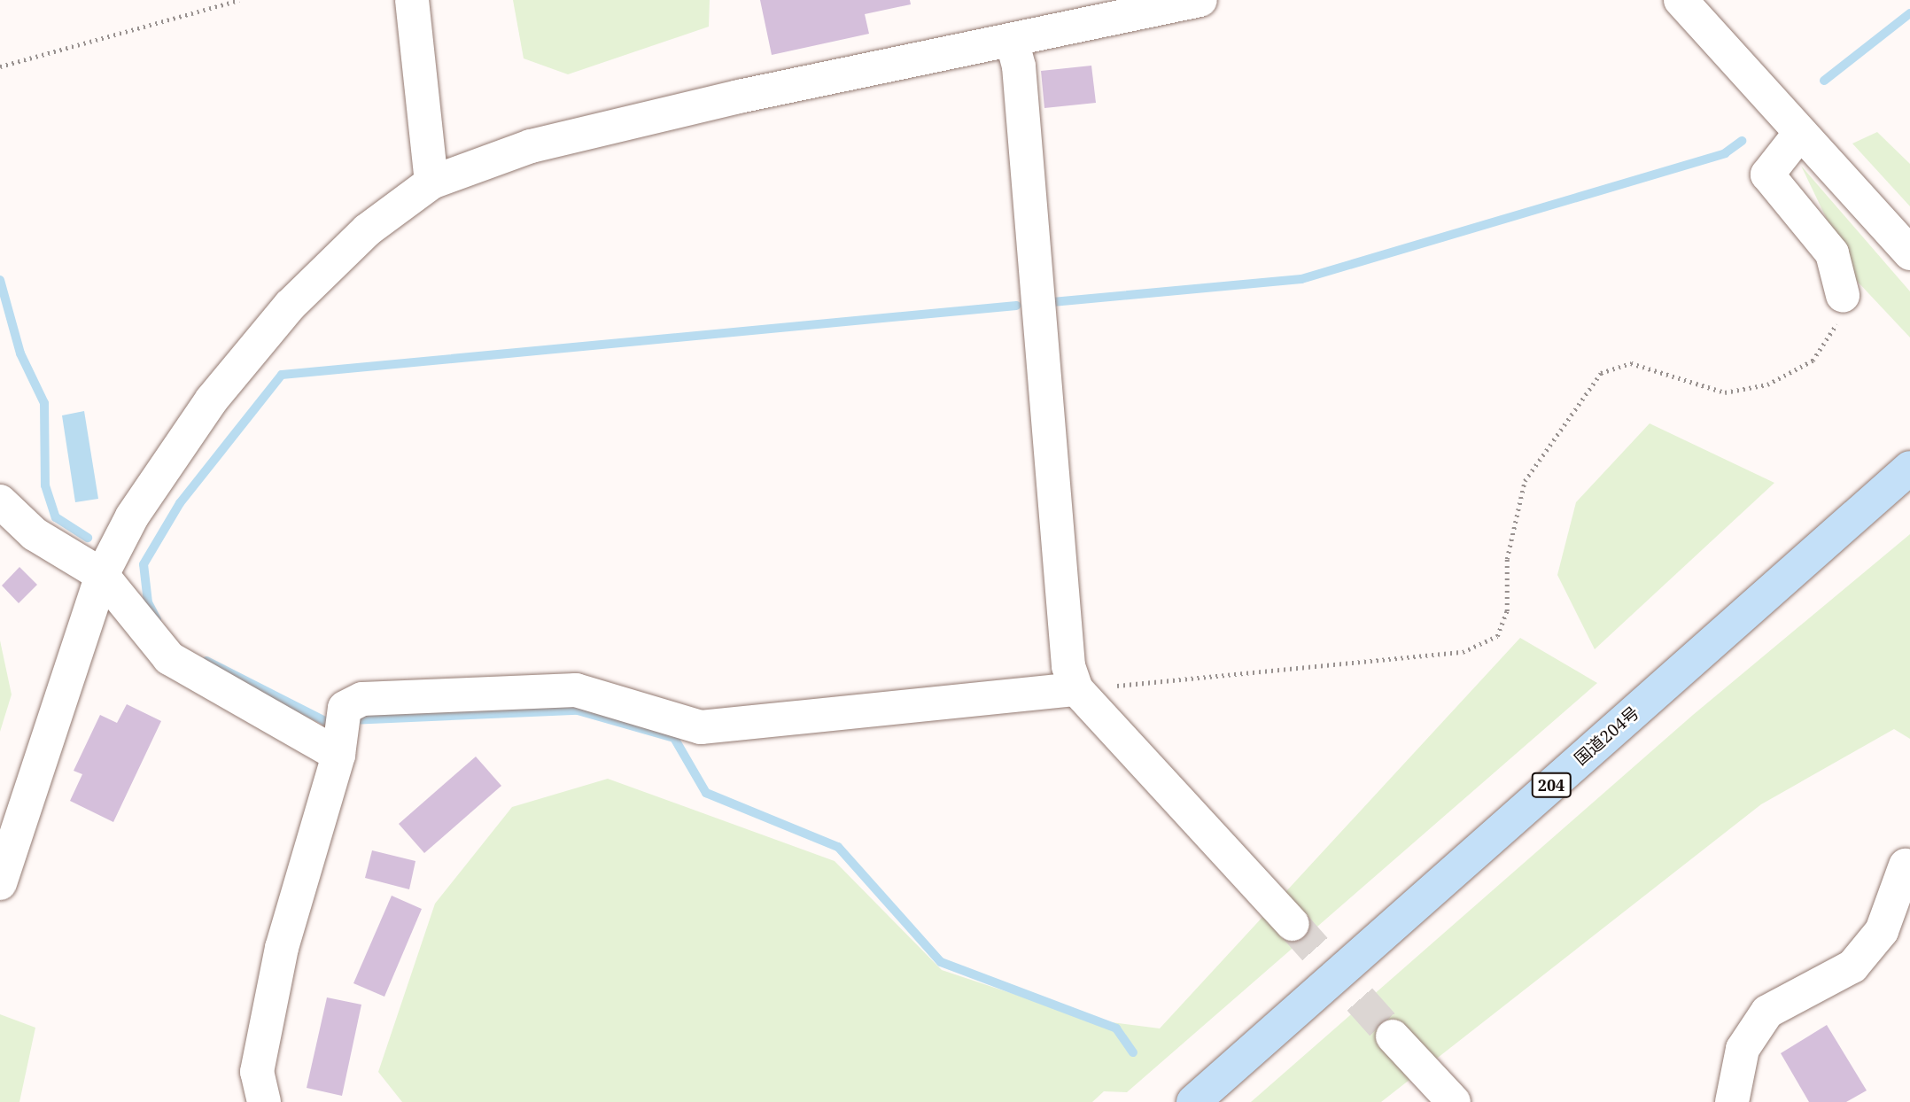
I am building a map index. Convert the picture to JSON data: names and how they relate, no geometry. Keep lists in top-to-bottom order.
{
  "streets": {
    "highway": ["国道204号", "204"]
  }
}
